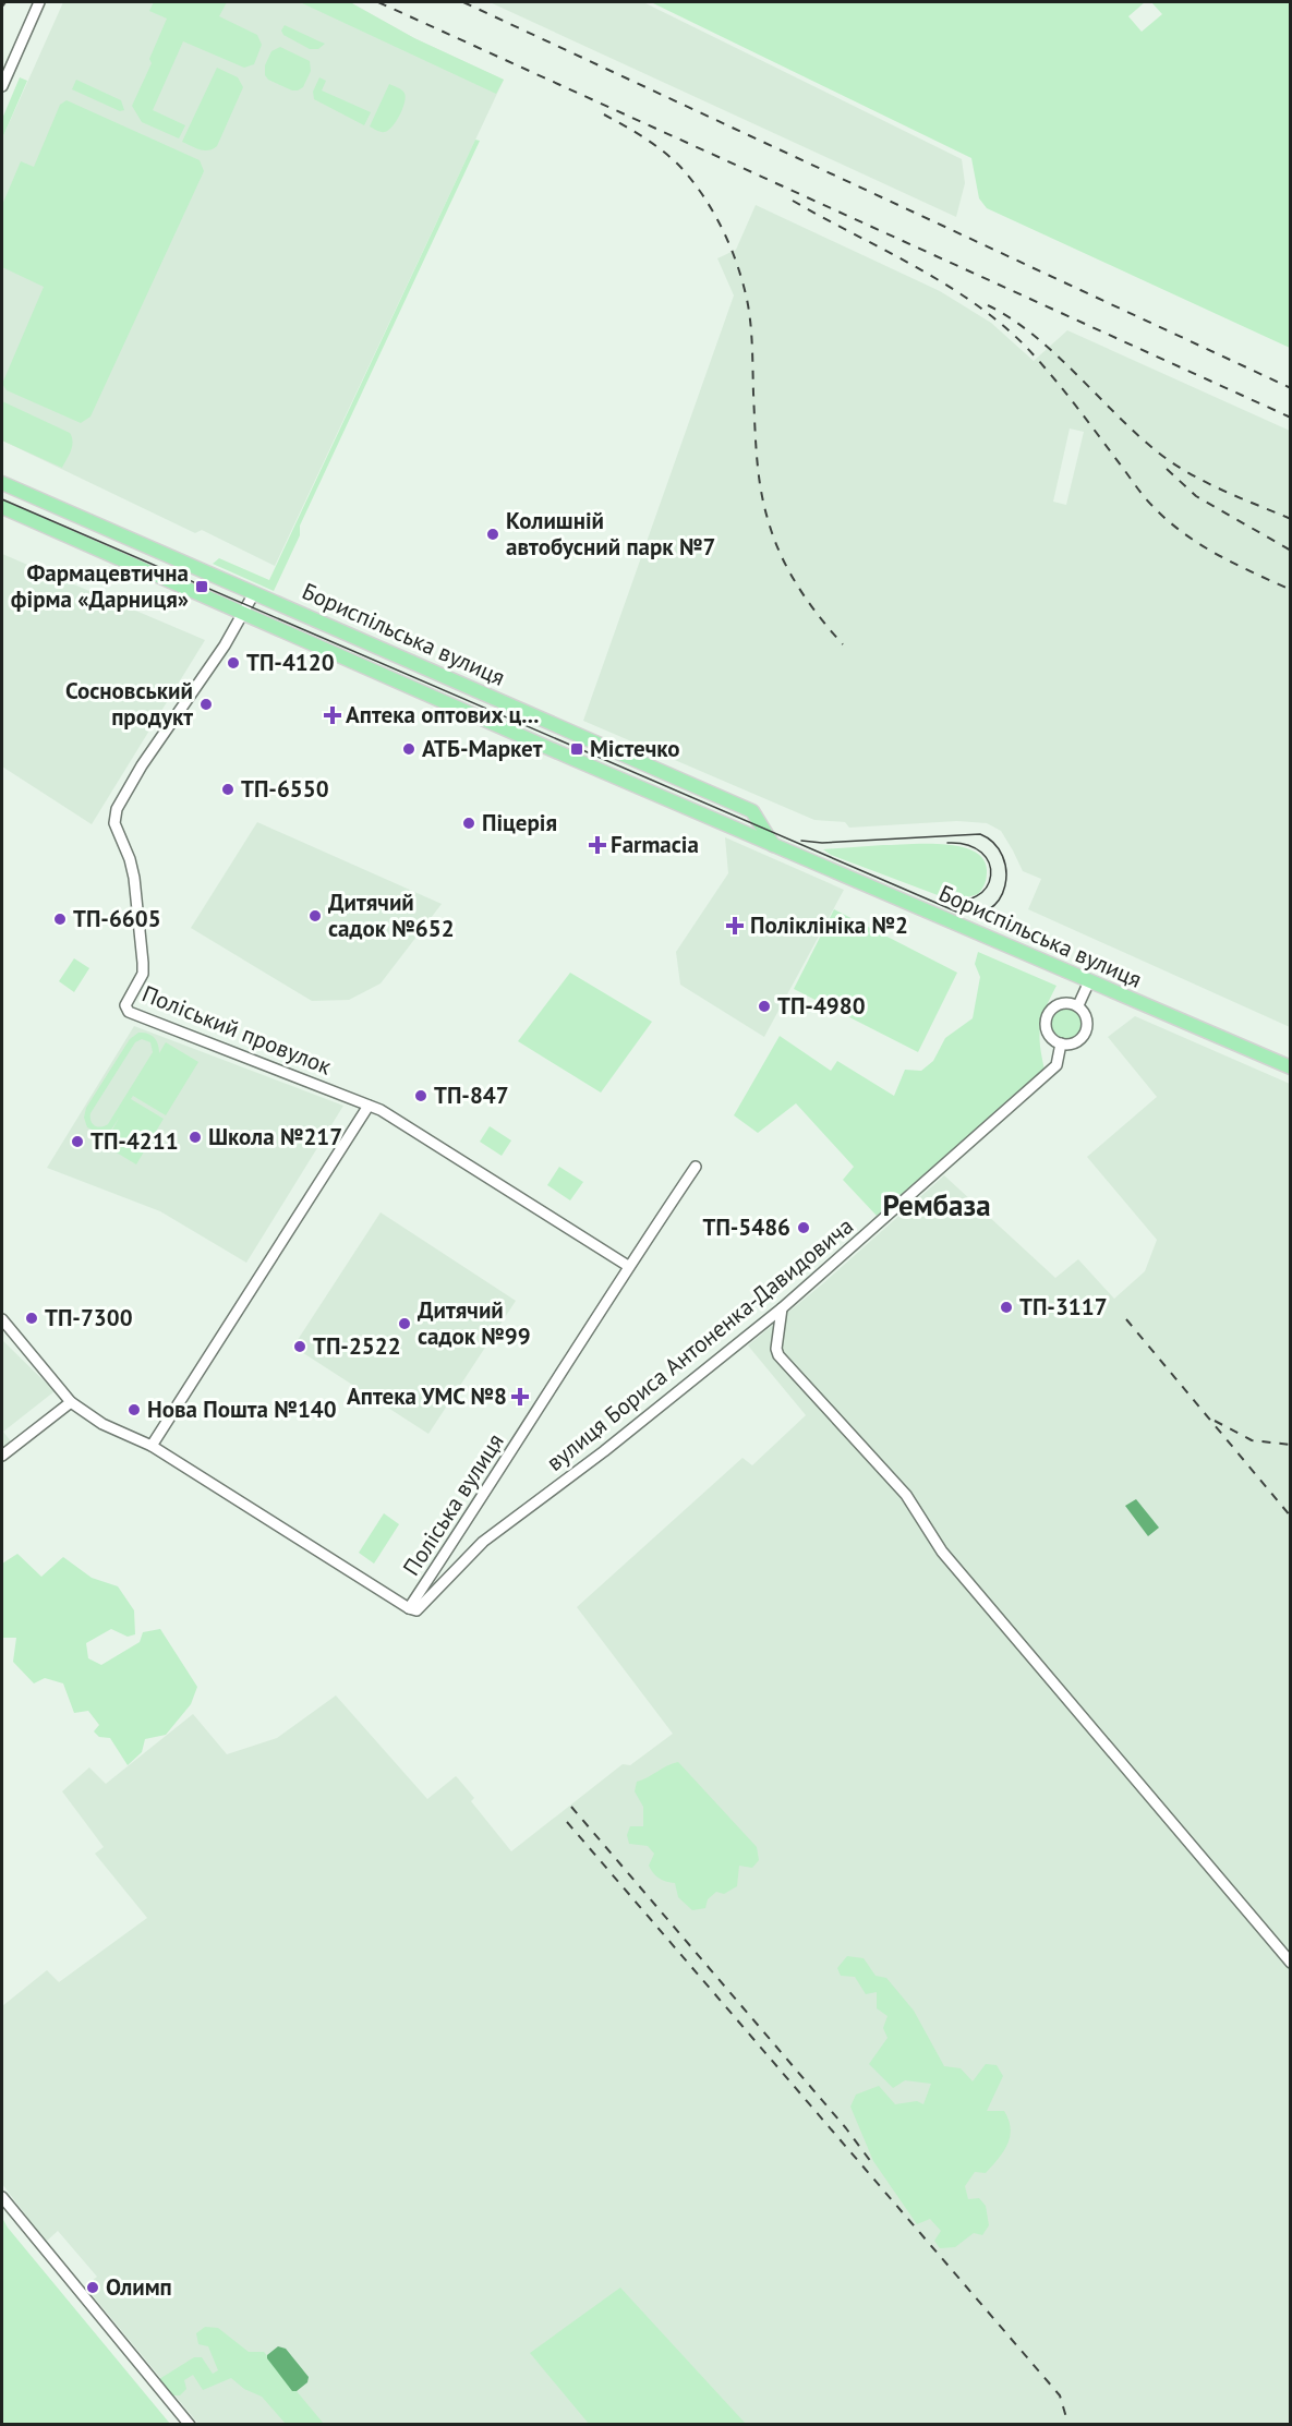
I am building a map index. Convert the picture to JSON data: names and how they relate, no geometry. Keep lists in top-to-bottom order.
{
  "streets": {
    "main road": ["Бориспільська вулиця"],
    "street": ["Поліський провулок", "вулиця Бориса Антоненка-Давидовича", "Поліська вулиця"]
  },
  "crossings": [
    ["Бориспільська вулиця", "Поліський провулок"],
    ["Поліський провулок", "Поліська вулиця"],
    ["вулиця Бориса Антоненка-Давидовича", "Поліська вулиця"]
  ],
  "districts": ["Рембаза"],
  "places": {
    "other": [
      "Колишній автобусний парк №7",
      "ТП-4120",
      "Сосновський продукт",
      "АТБ-Маркет",
      "ТП-6550",
      "Піцерія",
      "Дитячий садок №652",
      "ТП-6605",
      "ТП-4980",
      "ТП-847",
      "Школа №217",
      "ТП-4211",
      "ТП-5486",
      "ТП-3117",
      "ТП-7300",
      "Дитячий садок №99",
      "ТП-2522",
      "Нова Пошта №140",
      "Олимп"
    ],
    "transit": ["Фармацевтична фірма «Дарниця»", "Містечко"],
    "health": [
      "Аптека оптових ц...",
      "Farmacia",
      "Поліклініка №2",
      "Аптека УМС №8"
    ]
  }
}
